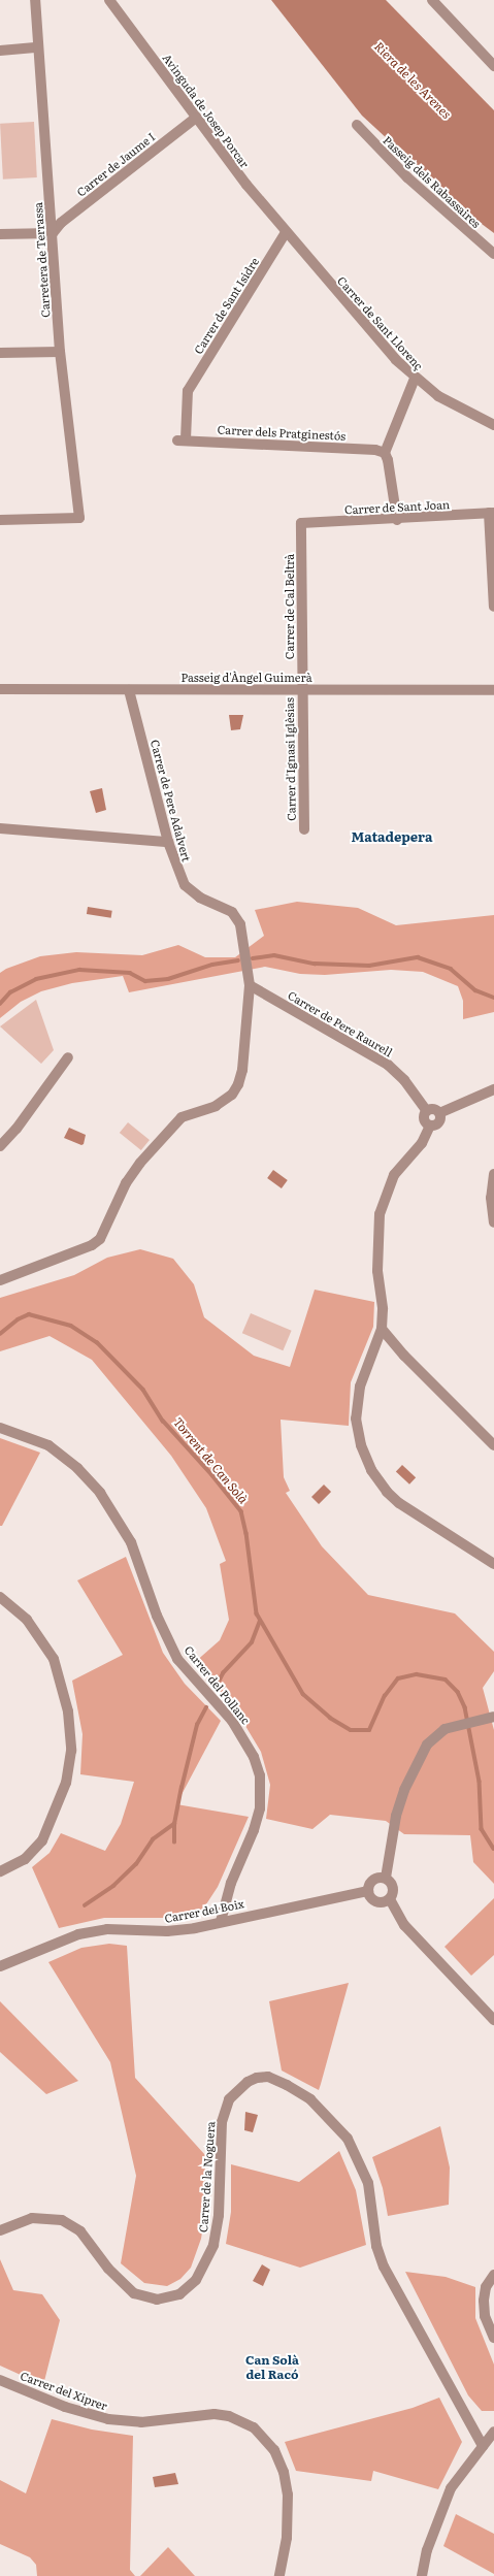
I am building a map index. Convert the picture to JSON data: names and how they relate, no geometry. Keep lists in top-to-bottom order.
{
  "streets": {
    "street": [
      "Avinguda de Josep Porcar",
      "Carrer de Jaume I",
      "Passeig dels Rabassaires",
      "Carretera de Terrassa",
      "Carrer de Sant Isidre",
      "Carrer de Sant Llorenç",
      "Carrer dels Pratginestós",
      "Carrer de Sant Joan",
      "Carrer de Cal Beltrà",
      "Passeig d'Àngel Guimerà",
      "Carrer d'Ignasi Iglèsias",
      "Carrer de Pere Adalvert",
      "Carrer de Pere Raurell",
      "Carrer del Pollanc",
      "Carrer del Boix",
      "Carrer de la Noguera",
      "Carrer del Xiprer"
    ]
  },
  "crossings": [
    ["Avinguda de Josep Porcar", "Carrer de Jaume I"],
    ["Avinguda de Josep Porcar", "Carrer de Sant Isidre"],
    ["Avinguda de Josep Porcar", "Carrer de Sant Llorenç"],
    ["Carrer de Jaume I", "Carretera de Terrassa"],
    ["Carrer de Sant Isidre", "Carrer de Sant Llorenç"],
    ["Carrer de Sant Isidre", "Carrer dels Pratginestós"],
    ["Carrer de Sant Joan", "Carrer de Cal Beltrà"],
    ["Carrer de Cal Beltrà", "Passeig d'Àngel Guimerà"],
    ["Carrer de Cal Beltrà", "Carrer d'Ignasi Iglèsias"],
    ["Passeig d'Àngel Guimerà", "Carrer d'Ignasi Iglèsias"],
    ["Passeig d'Àngel Guimerà", "Carrer de Pere Adalvert"],
    ["Carrer de Pere Adalvert", "Carrer de Pere Raurell"],
    ["Carrer del Pollanc", "Carrer del Boix"]
  ],
  "districts": ["Matadepera", "Can Solà del Racó"],
  "water": ["Riera de les Arenes", "Torrent de Can Solà"]
}
